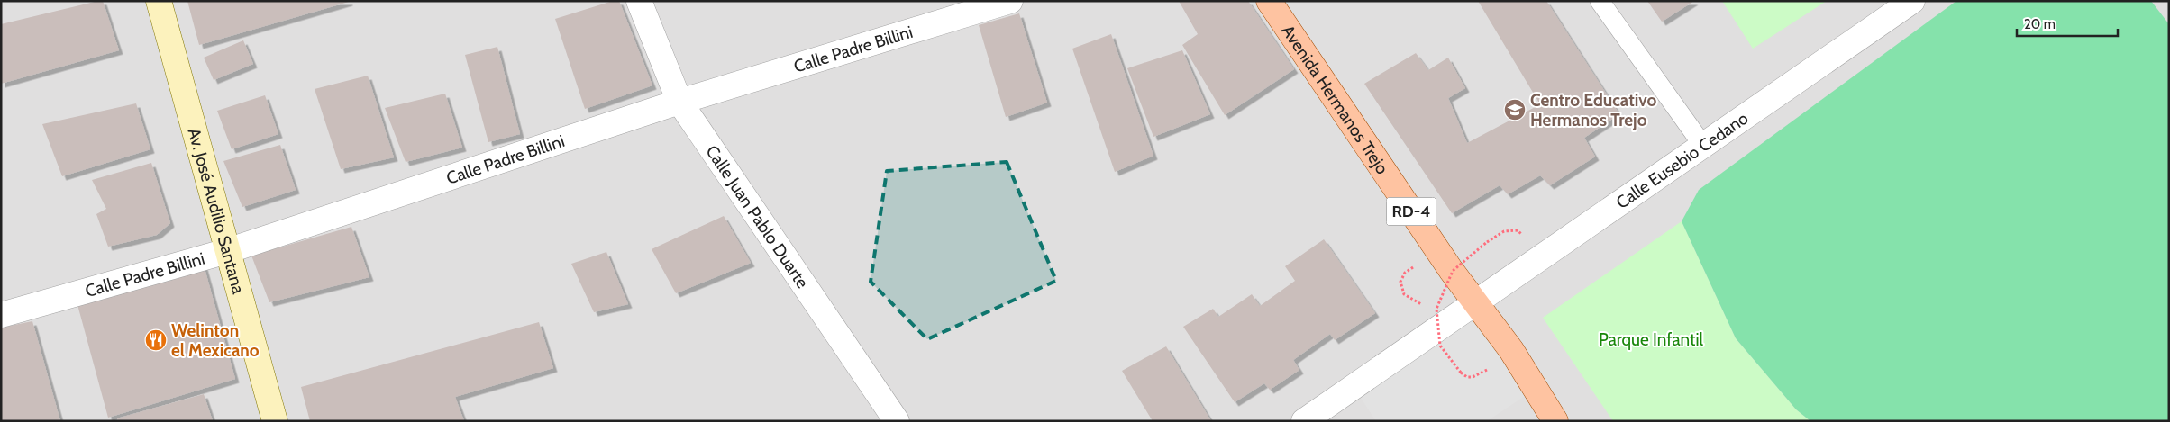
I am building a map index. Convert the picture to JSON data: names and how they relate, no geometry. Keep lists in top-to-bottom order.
{
  "streets": {
    "main road": ["Avenida Hermanos Trejo", "Av. José Audilio Santana", "RD-4"],
    "street": ["Calle Padre Billini", "Calle Eusebio Cedano", "Calle Juan Pablo Duarte"]
  },
  "crossings": [
    ["Calle Padre Billini", "Av. José Audilio Santana"],
    ["Calle Padre Billini", "Calle Juan Pablo Duarte"],
    ["Avenida Hermanos Trejo", "Calle Eusebio Cedano"]
  ],
  "parks": ["Parque Infantil"],
  "places": {
    "school or university": ["Centro Educativo Hermanos Trejo"],
    "restaurant": ["Welinton el Mexicano"]
  },
  "scale_bar": "20 m"
}
